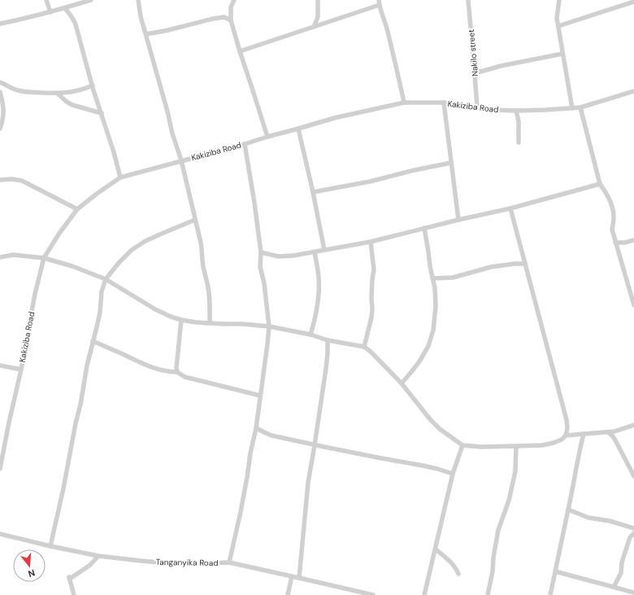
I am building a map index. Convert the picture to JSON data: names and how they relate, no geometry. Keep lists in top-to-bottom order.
{
  "streets": {
    "street": ["Nakilo street", "Kakiziba Road", "Tanganyika Road"]
  },
  "crossings": [
    ["Nakilo street", "Kakiziba Road"]
  ],
  "north": "bottom"
}
